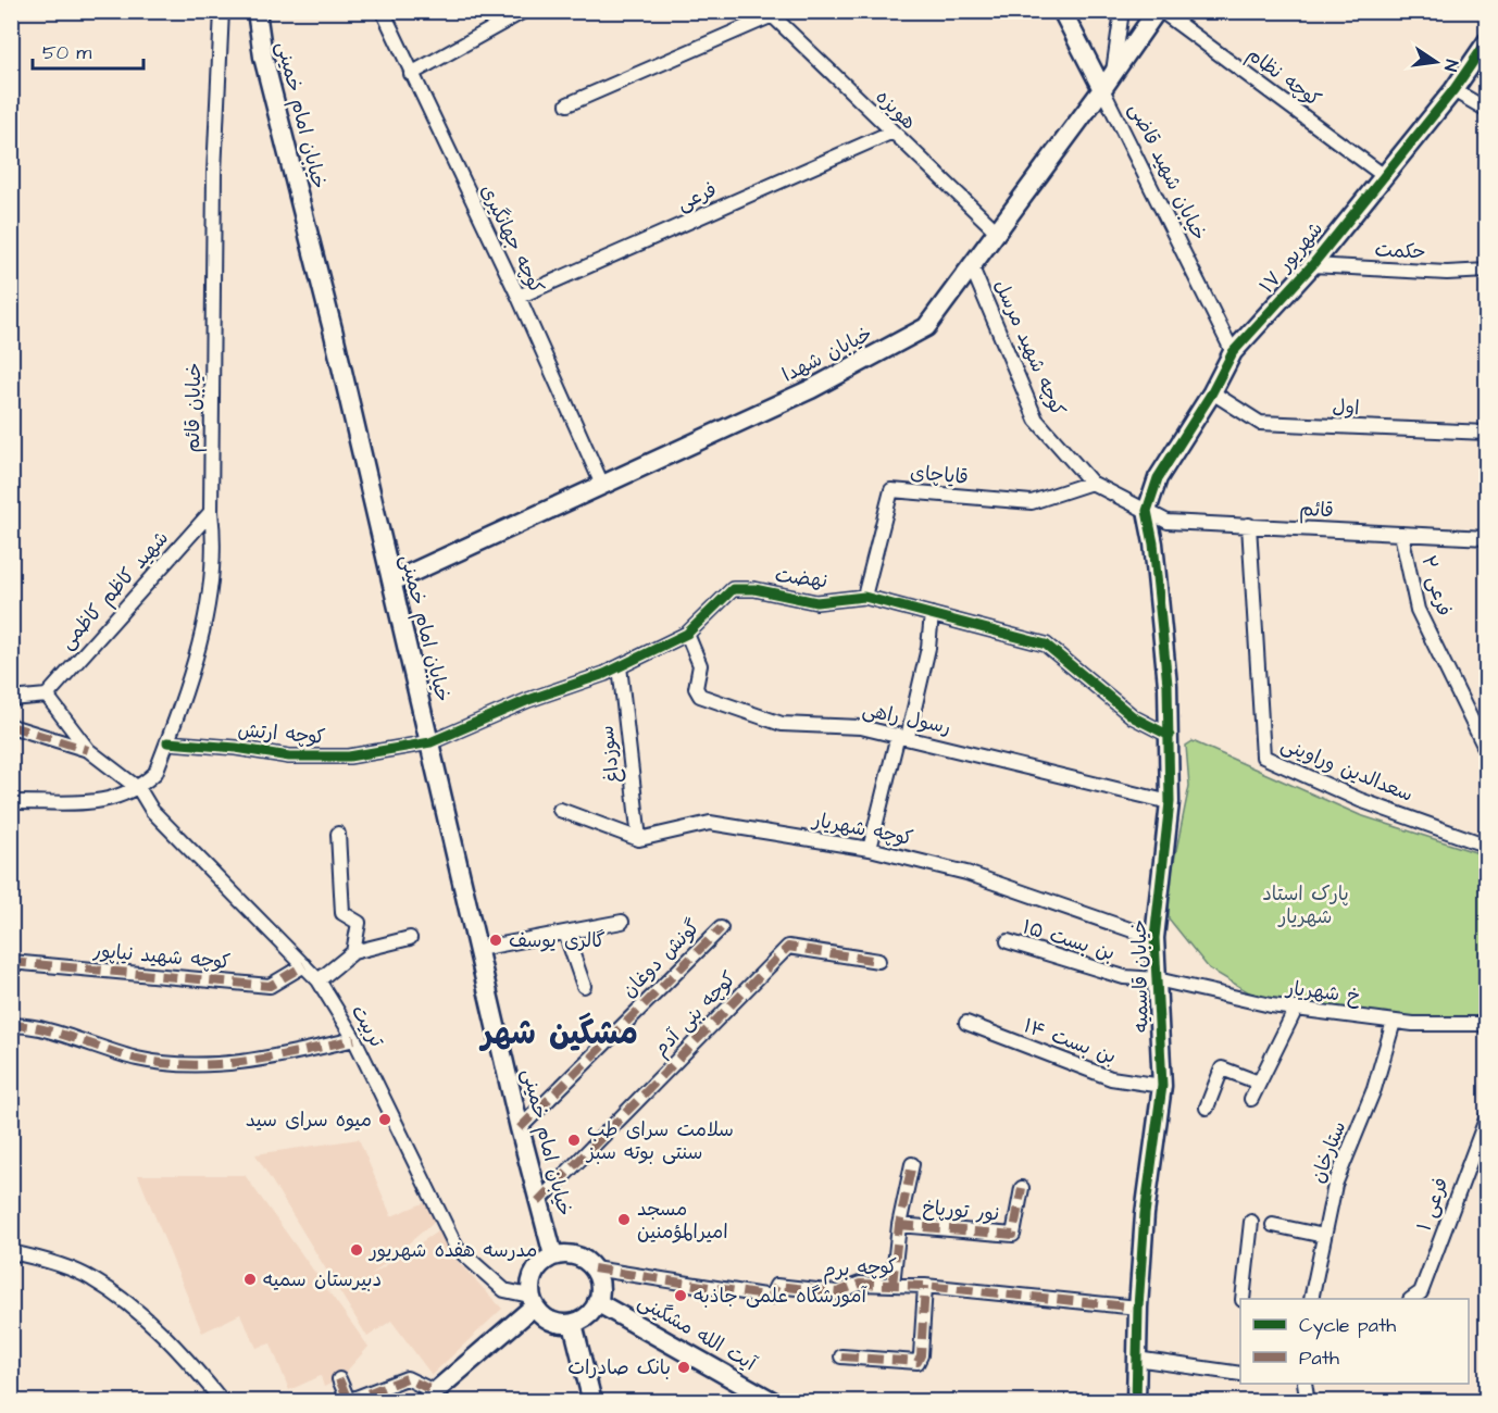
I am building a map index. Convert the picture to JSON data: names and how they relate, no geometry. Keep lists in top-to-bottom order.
{
  "streets": {
    "street": [
      "کوچه نظام",
      "هویزه",
      "خیابان امام خمینی",
      "خیابان شهید قاضی",
      "فرعی",
      "کوچه جهانگیری",
      "حکمت",
      "۱۷ شهریور",
      "کوچه شهید مرسل",
      "خیابان شهدا",
      "خیابان قائم",
      "اول",
      "قایاچای",
      "قائم",
      "نهضت",
      "فرعی ۲",
      "شهید کاظم کاظمی",
      "رسول راهی",
      "کوچه ارتش",
      "سوزداغ",
      "سعدالدین وراوینی",
      "کوچه شهریار",
      "بن بست ۱۵",
      "کوچه شهید نیاپور",
      "گونش دوغان",
      "خیابان قاسمیه",
      "خ شهریار",
      "کوچه بنی آدم",
      "تربیت",
      "بن بست ۱۴",
      "ستارخان",
      "فرعی ۱",
      "نور تورپاخ",
      "کوچه برم",
      "آیت الله مشگینی"
    ]
  },
  "crossings": [
    ["کوچه نظام", "۱۷ شهریور"],
    ["کوچه نظام", "خیابان شهدا"],
    ["هویزه", "فرعی"],
    ["هویزه", "خیابان شهدا"],
    ["خیابان امام خمینی", "خیابان شهدا"],
    ["خیابان امام خمینی", "نهضت"],
    ["خیابان امام خمینی", "کوچه ارتش"],
    ["خیابان امام خمینی", "گونش دوغان"],
    ["خیابان امام خمینی", "کوچه بنی آدم"],
    ["خیابان امام خمینی", "تربیت"],
    ["خیابان امام خمینی", "کوچه برم"],
    ["خیابان امام خمینی", "آیت الله مشگینی"],
    ["خیابان شهید قاضی", "۱۷ شهریور"],
    ["خیابان شهید قاضی", "خیابان شهدا"],
    ["فرعی", "کوچه جهانگیری"],
    ["کوچه جهانگیری", "خیابان شهدا"],
    ["حکمت", "۱۷ شهریور"],
    ["۱۷ شهریور", "کوچه شهید مرسل"],
    ["۱۷ شهریور", "اول"],
    ["۱۷ شهریور", "قائم"],
    ["۱۷ شهریور", "خیابان قاسمیه"],
    ["کوچه شهید مرسل", "خیابان شهدا"],
    ["کوچه شهید مرسل", "قایاچای"],
    ["کوچه شهید مرسل", "قائم"],
    ["کوچه شهید مرسل", "خیابان قاسمیه"],
    ["خیابان قائم", "شهید کاظم کاظمی"],
    ["خیابان قائم", "کوچه ارتش"],
    ["خیابان قائم", "تربیت"],
    ["قایاچای", "نهضت"],
    ["قائم", "فرعی ۲"],
    ["قائم", "سعدالدین وراوینی"],
    ["قائم", "خیابان قاسمیه"],
    ["نهضت", "رسول راهی"],
    ["نهضت", "کوچه ارتش"],
    ["نهضت", "سوزداغ"],
    ["نهضت", "خیابان قاسمیه"],
    ["رسول راهی", "خیابان قاسمیه"],
    ["سوزداغ", "کوچه شهریار"],
    ["کوچه شهریار", "خیابان قاسمیه"],
    ["بن بست ۱۵", "خیابان قاسمیه"],
    ["بن بست ۱۵", "خ شهریار"],
    ["کوچه شهید نیاپور", "تربیت"],
    ["خیابان قاسمیه", "خ شهریار"],
    ["خیابان قاسمیه", "بن بست ۱۴"],
    ["خیابان قاسمیه", "کوچه برم"],
    ["خ شهریار", "ستارخان"],
    ["تربیت", "کوچه برم"],
    ["تربیت", "آیت الله مشگینی"],
    ["کوچه برم", "آیت الله مشگینی"]
  ],
  "districts": ["مشگین شهر"],
  "parks": ["پارک استاد شهریار"],
  "places": [
    "گالری یوسف",
    "میوه سرای سید",
    "سلامت سرای طب سنتی بوته سبز",
    "مسجد امیرالمؤمنین",
    "مدرسه هفده شهریور",
    "دبیرستان سمیه",
    "آمورشگاه علمی جاذبه",
    "بانک صادرات"
  ],
  "legend": ["Cycle path", "Path"],
  "scale_bar": "50 m",
  "north": "right"
}
